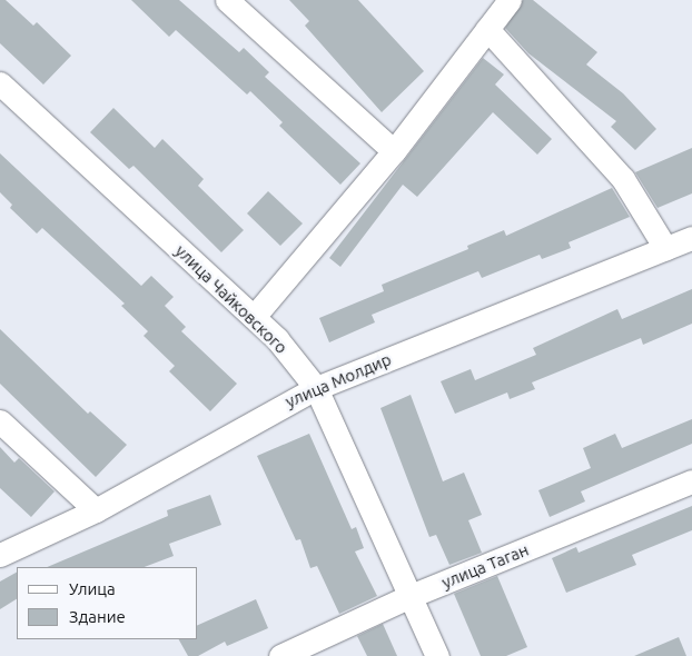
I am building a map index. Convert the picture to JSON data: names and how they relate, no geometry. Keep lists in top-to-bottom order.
{
  "streets": {
    "street": ["улица Чайковского", "улица Молдир", "улица Таган"]
  },
  "crossings": [
    ["улица Чайковского", "улица Молдир"],
    ["улица Чайковского", "улица Таган"]
  ],
  "legend": ["Улица", "Здание"]
}
